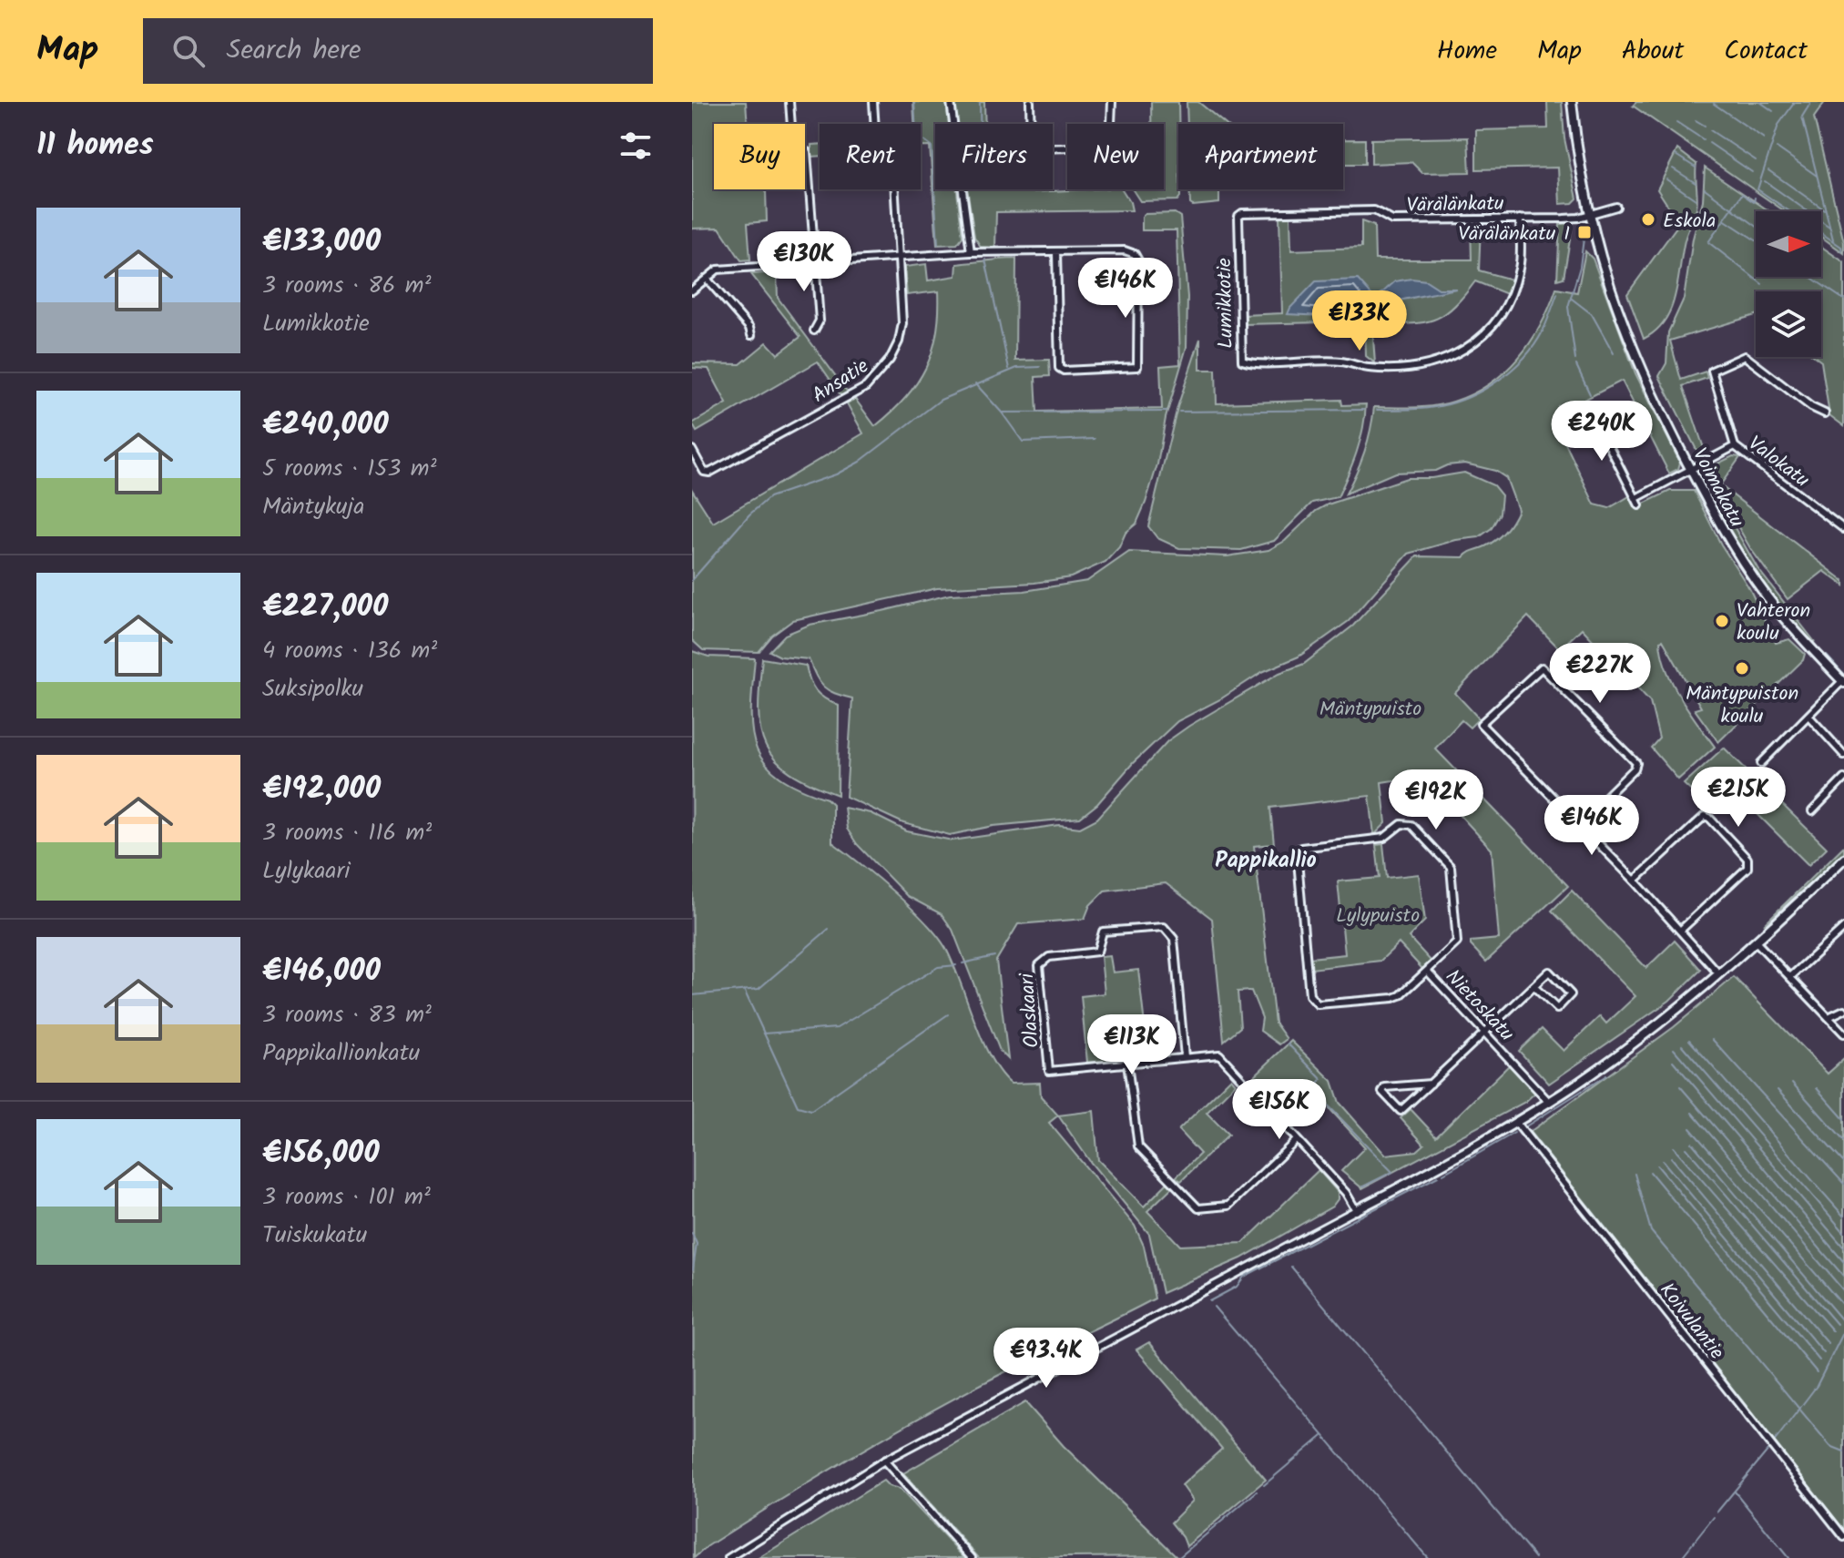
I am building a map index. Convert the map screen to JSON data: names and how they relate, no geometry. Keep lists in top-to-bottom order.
{
  "streets": {
    "street": [
      "Värälänkatu",
      "Lumikkotie",
      "Ansatie",
      "Valokatu",
      "Voimakatu",
      "Nietoskatu",
      "Olaskaari",
      "Koivulantie"
    ]
  },
  "crossings": [
    ["Värälänkatu", "Lumikkotie"],
    ["Värälänkatu", "Voimakatu"],
    ["Valokatu", "Voimakatu"]
  ],
  "districts": ["Pappikallio"],
  "parks": ["Mäntypuisto", "Lylypuisto"],
  "places": {
    "other": ["Eskola", "Vahteron koulu", "Mäntypuiston koulu"],
    "transit": ["Värälänkatu I"]
  },
  "north": "right",
  "page": {
    "header": "Map",
    "search": "Search here",
    "nav": [
      "Home",
      "Map",
      "About",
      "Contact"
    ],
    "heading": "11 homes",
    "chip": [
      "Buy",
      "Rent",
      "Filters",
      "New",
      "Apartment"
    ],
    "list": [
      {
        "name": "€133,000",
        "note": "3 rooms · 86 m² · Lumikkotie"
      },
      {
        "name": "€240,000",
        "note": "5 rooms · 153 m² · Mäntykuja"
      },
      {
        "name": "€227,000",
        "note": "4 rooms · 136 m² · Suksipolku"
      },
      {
        "name": "€192,000",
        "note": "3 rooms · 116 m² · Lylykaari"
      },
      {
        "name": "€146,000",
        "note": "3 rooms · 83 m² · Pappikallionkatu"
      },
      {
        "name": "€156,000",
        "note": "3 rooms · 101 m² · Tuiskukatu"
      }
    ],
    "price": [
      "€130K",
      "€146K",
      "€133K",
      "€240K",
      "€227K",
      "€215K",
      "€192K",
      "€146K",
      "€113K",
      "€156K",
      "€93.4K"
    ]
  }
}
